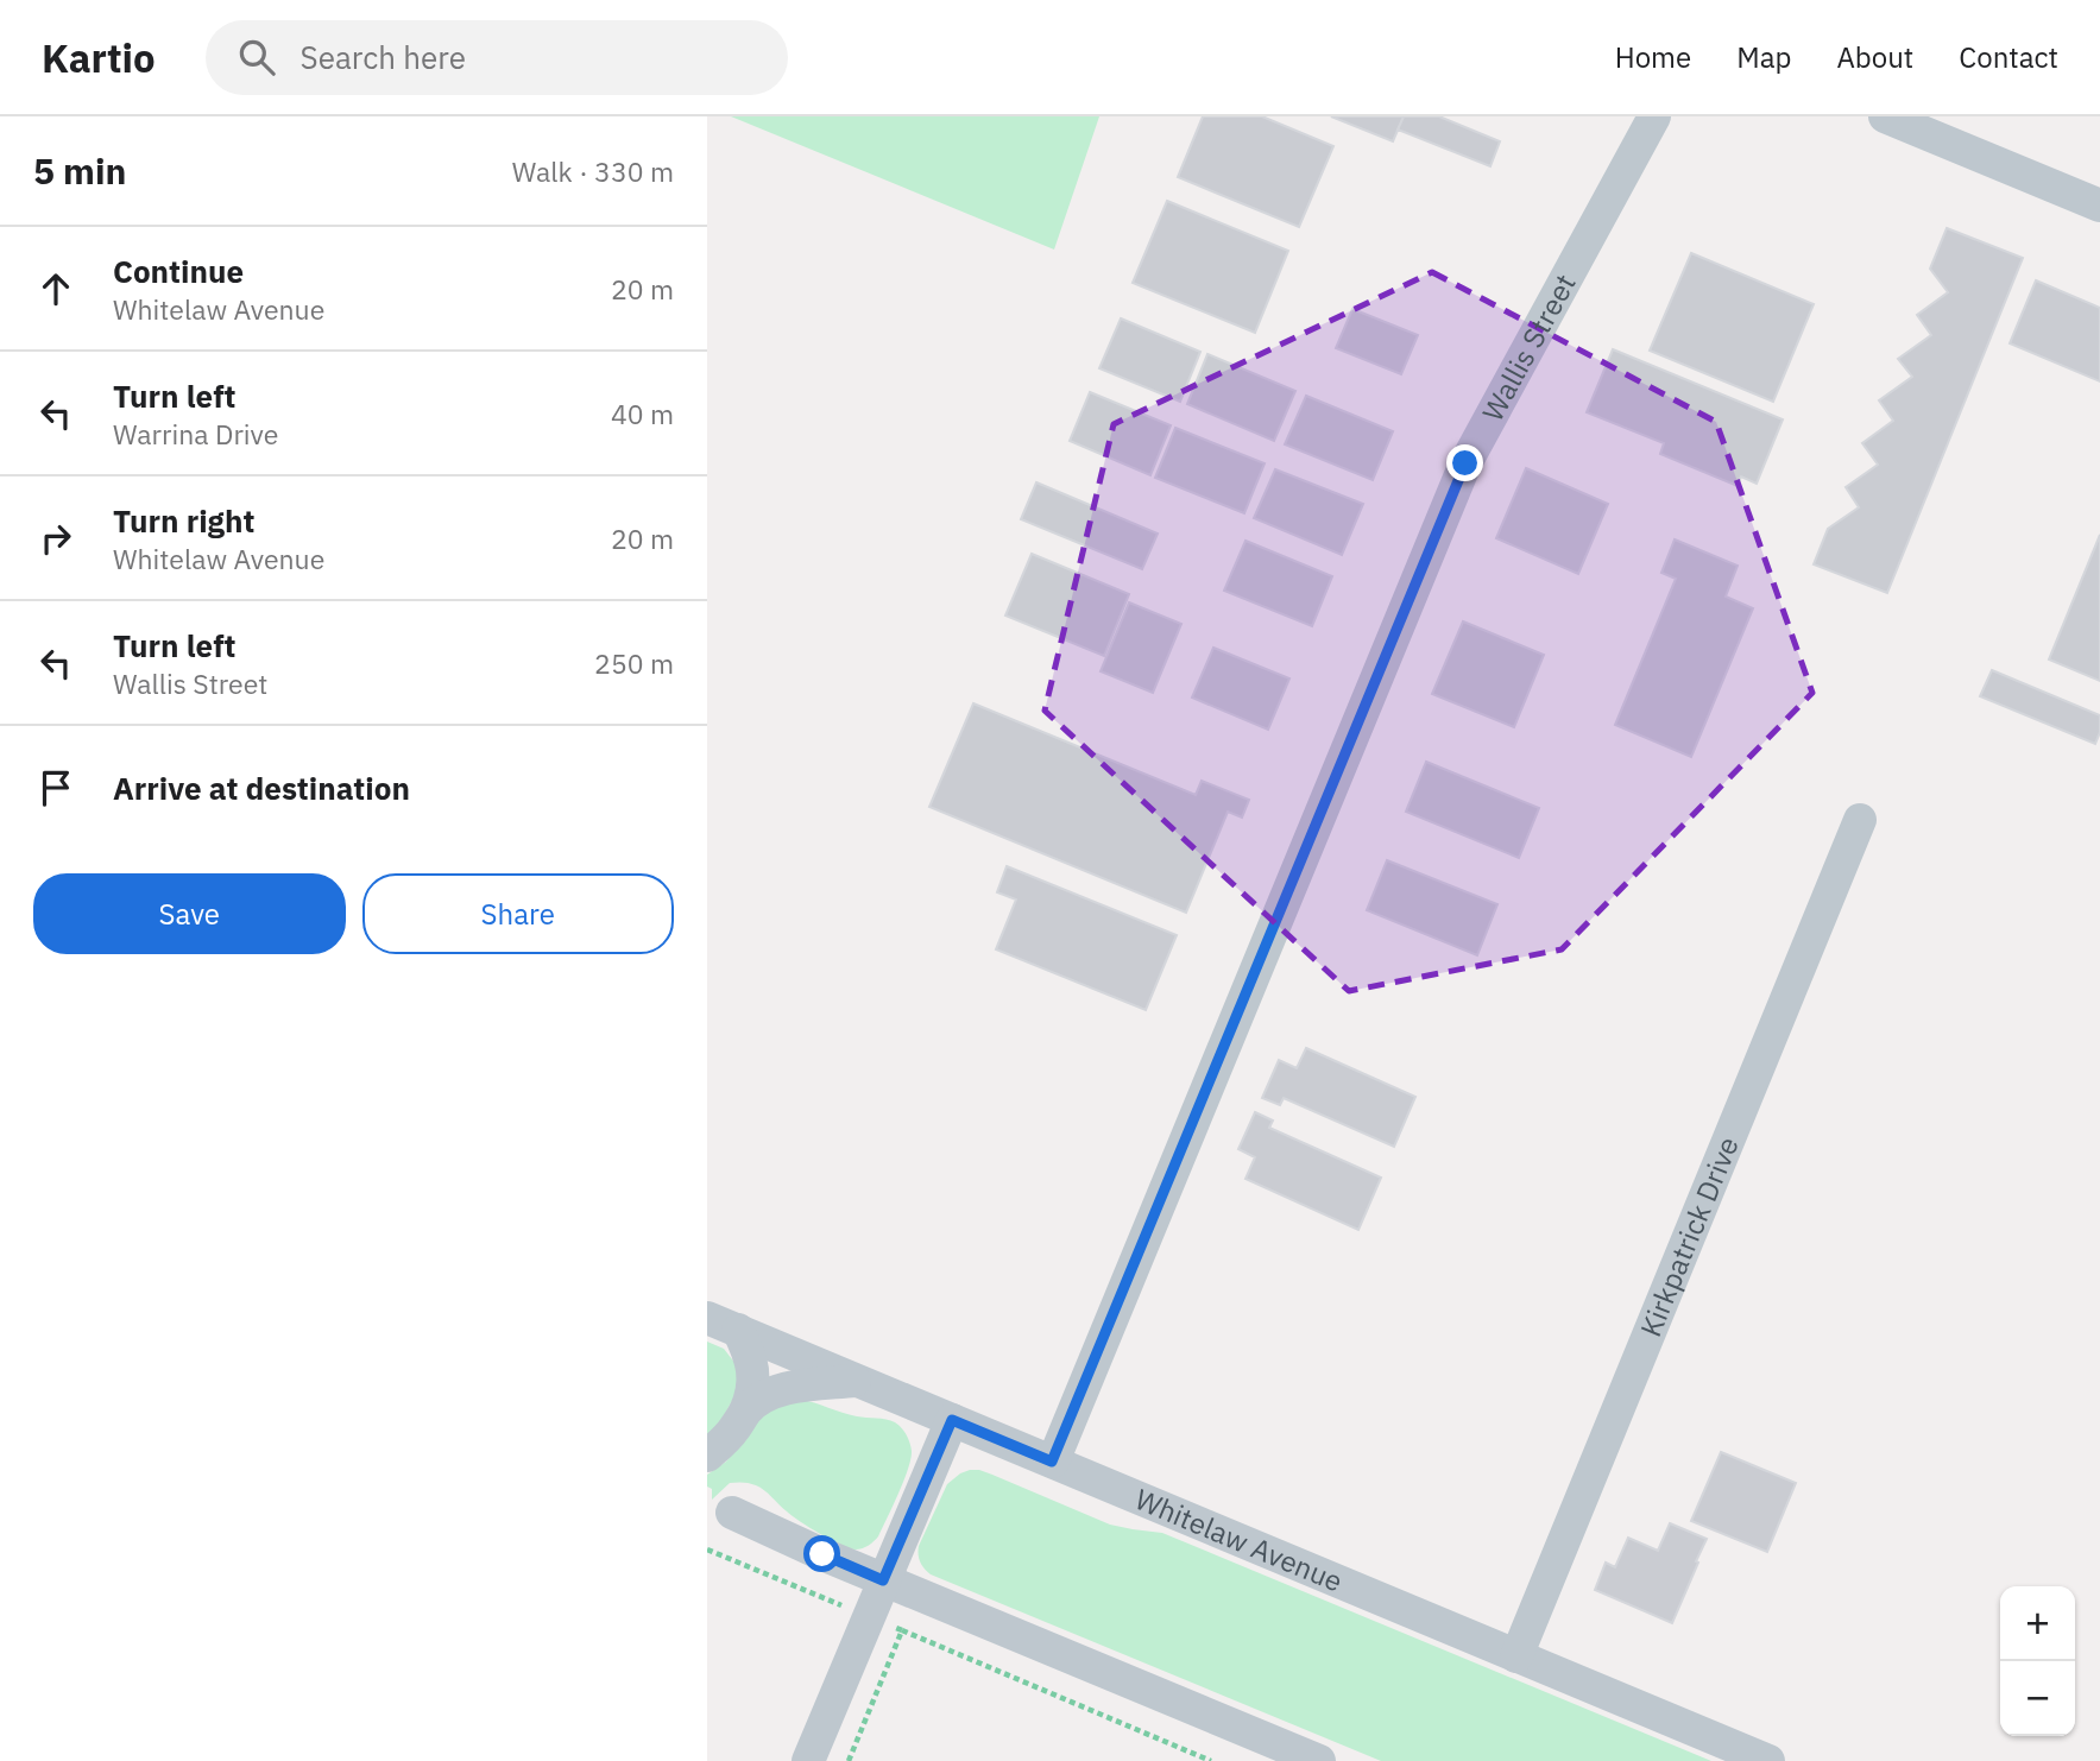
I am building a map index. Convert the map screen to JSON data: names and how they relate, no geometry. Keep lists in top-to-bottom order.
{
  "streets": {
    "street": ["Wallis Street", "Kirkpatrick Drive", "Whitelaw Avenue"]
  },
  "crossings": [
    ["Wallis Street", "Whitelaw Avenue"],
    ["Kirkpatrick Drive", "Whitelaw Avenue"]
  ],
  "page": {
    "header": "Kartio",
    "search": "Search here",
    "nav": [
      "Home",
      "Map",
      "About",
      "Contact"
    ],
    "heading": ["5 min", "Walk · 330 m"],
    "list": [
      ["Continue", "Whitelaw Avenue", "20 m"],
      ["Turn left", "Warrina Drive", "40 m"],
      ["Turn right", "Whitelaw Avenue", "20 m"],
      ["Turn left", "Wallis Street", "250 m"],
      "Arrive at destination"
    ],
    "buttons": ["Save", "Share"],
    "map_buttons": ["+", "−"]
  }
}
